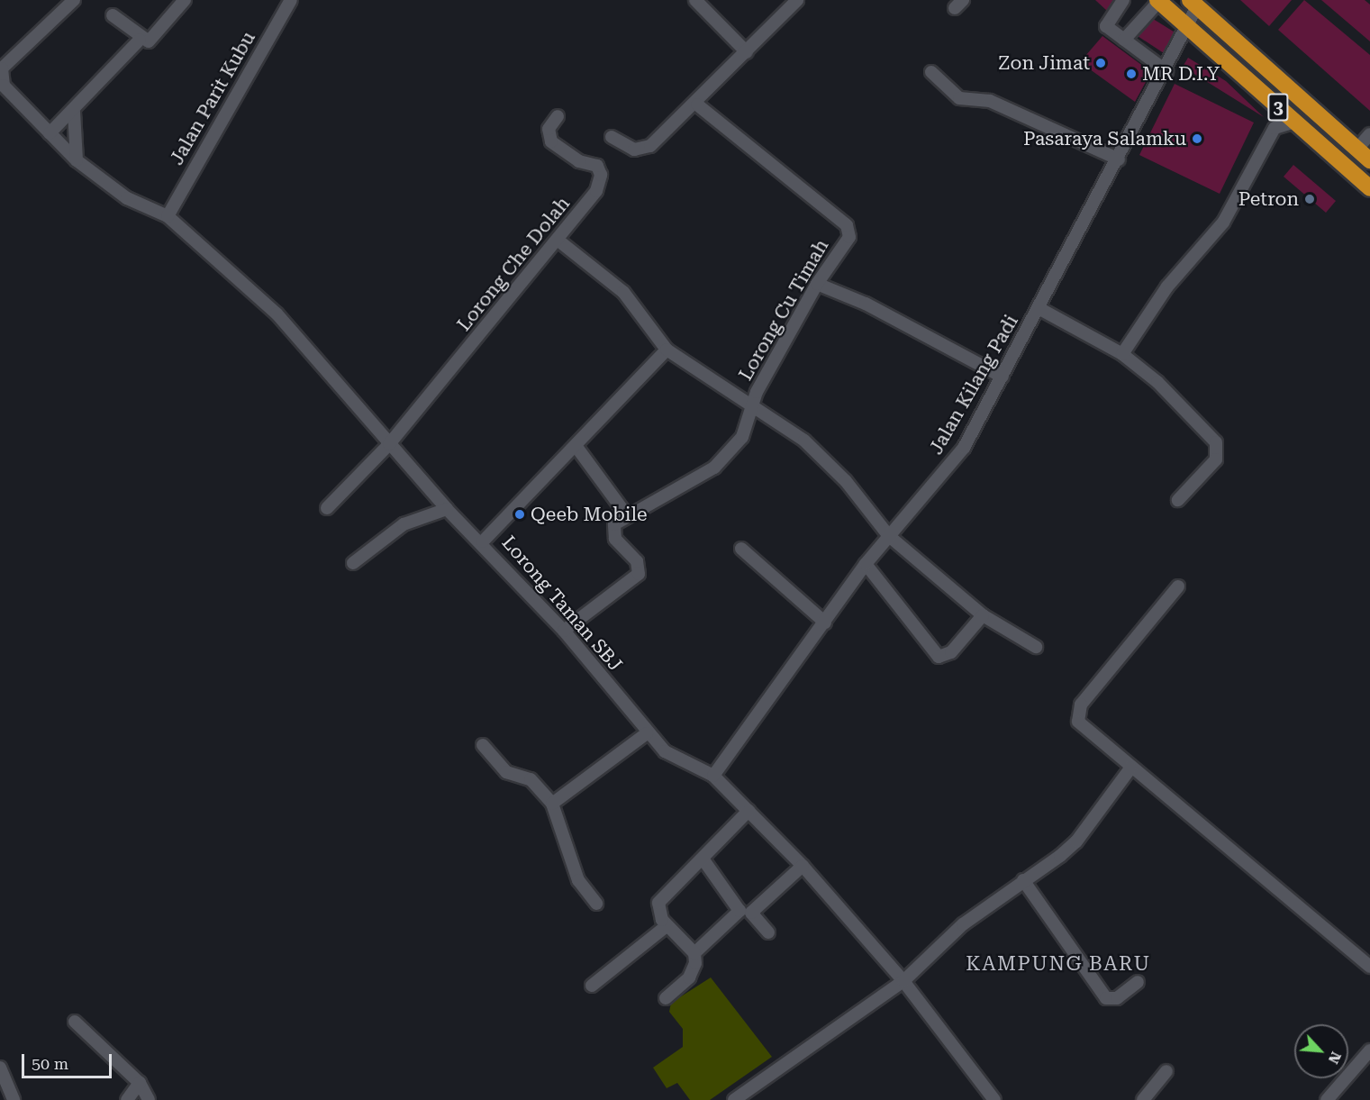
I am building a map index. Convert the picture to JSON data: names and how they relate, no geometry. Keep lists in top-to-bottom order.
{
  "streets": {
    "highway": ["3"],
    "street": [
      "Jalan Parit Kubu",
      "Lorong Che Dolah",
      "Lorong Cu Timah",
      "Jalan Kilang Padi",
      "Lorong Taman SBJ"
    ]
  },
  "crossings": [
    ["Jalan Parit Kubu", "Lorong Taman SBJ"],
    ["3", "Jalan Kilang Padi"],
    ["Lorong Che Dolah", "Lorong Taman SBJ"],
    ["Jalan Kilang Padi", "Lorong Taman SBJ"]
  ],
  "districts": ["KAMPUNG BARU"],
  "places": [
    "Zon Jimat",
    "MR D.I.Y",
    "Pasaraya Salamku",
    "Petron",
    "Qeeb Mobile"
  ],
  "scale_bar": "50 m",
  "north": "bottom right"
}
